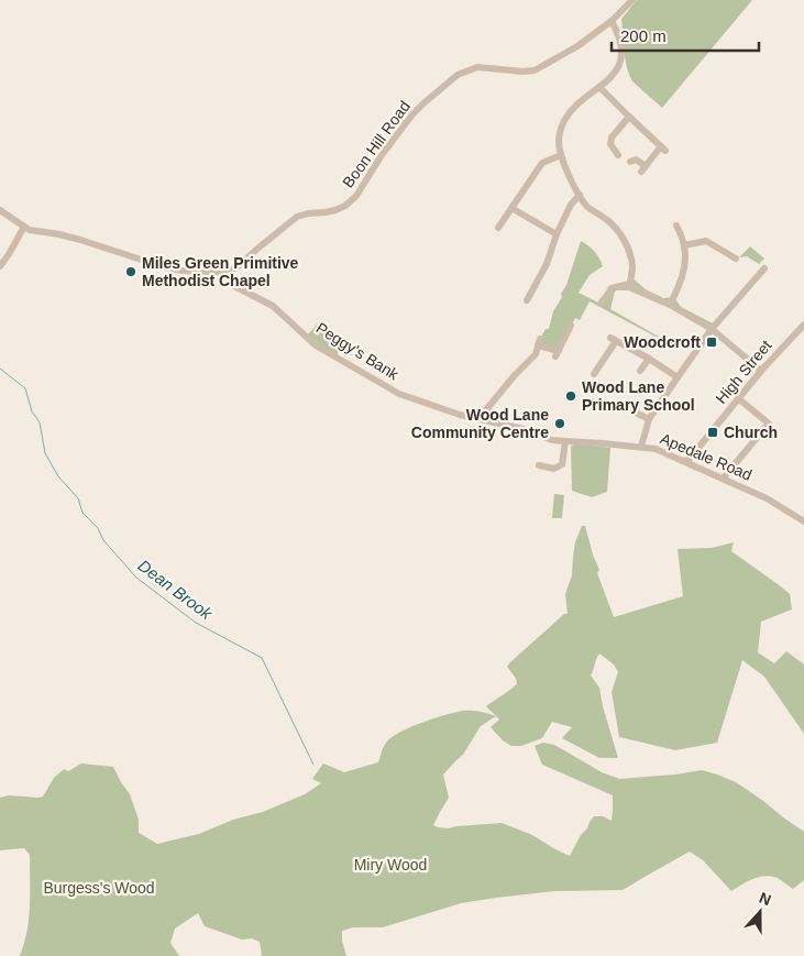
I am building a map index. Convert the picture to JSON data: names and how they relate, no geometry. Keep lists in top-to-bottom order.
{
  "streets": {
    "street": [
      "Boon Hill Road",
      "Peggy's Bank",
      "High Street",
      "Apedale Road"
    ]
  },
  "crossings": [
    ["Boon Hill Road", "Peggy's Bank"],
    ["Peggy's Bank", "Apedale Road"],
    ["High Street", "Apedale Road"]
  ],
  "water": ["Dean Brook"],
  "parks": ["Miry Wood", "Burgess's Wood"],
  "places": {
    "other": ["Miles Green Primitive Methodist Chapel", "Wood Lane Primary School", "Wood Lane Community Centre"],
    "transit": ["Woodcroft", "Church"]
  },
  "scale_bar": "200 m",
  "north": "top"
}
